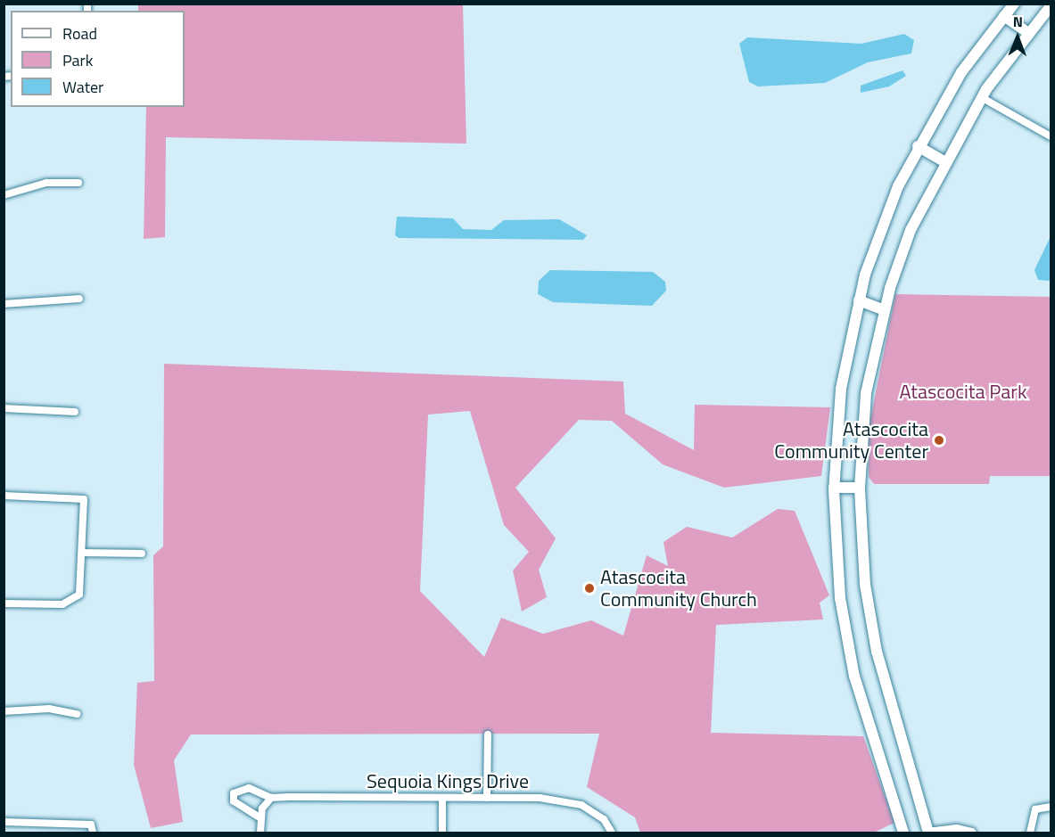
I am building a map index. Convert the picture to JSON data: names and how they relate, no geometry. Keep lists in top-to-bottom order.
{
  "streets": {
    "street": ["Sequoia Kings Drive"]
  },
  "parks": ["Atascocita Park"],
  "places": ["Atascocita Community Center", "Atascocita Community Church"],
  "legend": ["Road", "Park", "Water"],
  "north": "top"
}
